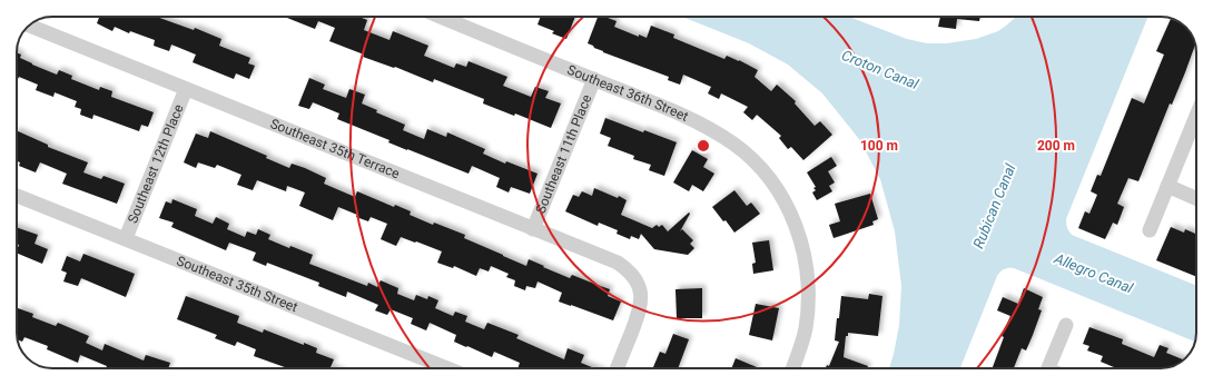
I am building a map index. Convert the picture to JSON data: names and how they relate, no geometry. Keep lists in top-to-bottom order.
{
  "streets": {
    "street": [
      "Southeast 36th Street",
      "Southeast 35th Terrace",
      "Southeast 11th Place",
      "Southeast 12th Place",
      "Southeast 35th Street"
    ]
  },
  "crossings": [
    ["Southeast 36th Street", "Southeast 11th Place"],
    ["Southeast 35th Terrace", "Southeast 11th Place"],
    ["Southeast 35th Terrace", "Southeast 12th Place"],
    ["Southeast 12th Place", "Southeast 35th Street"]
  ],
  "water": ["Croton Canal", "Rubican Canal", "Allegro Canal"],
  "rings": ["100 m", "200 m"]
}
